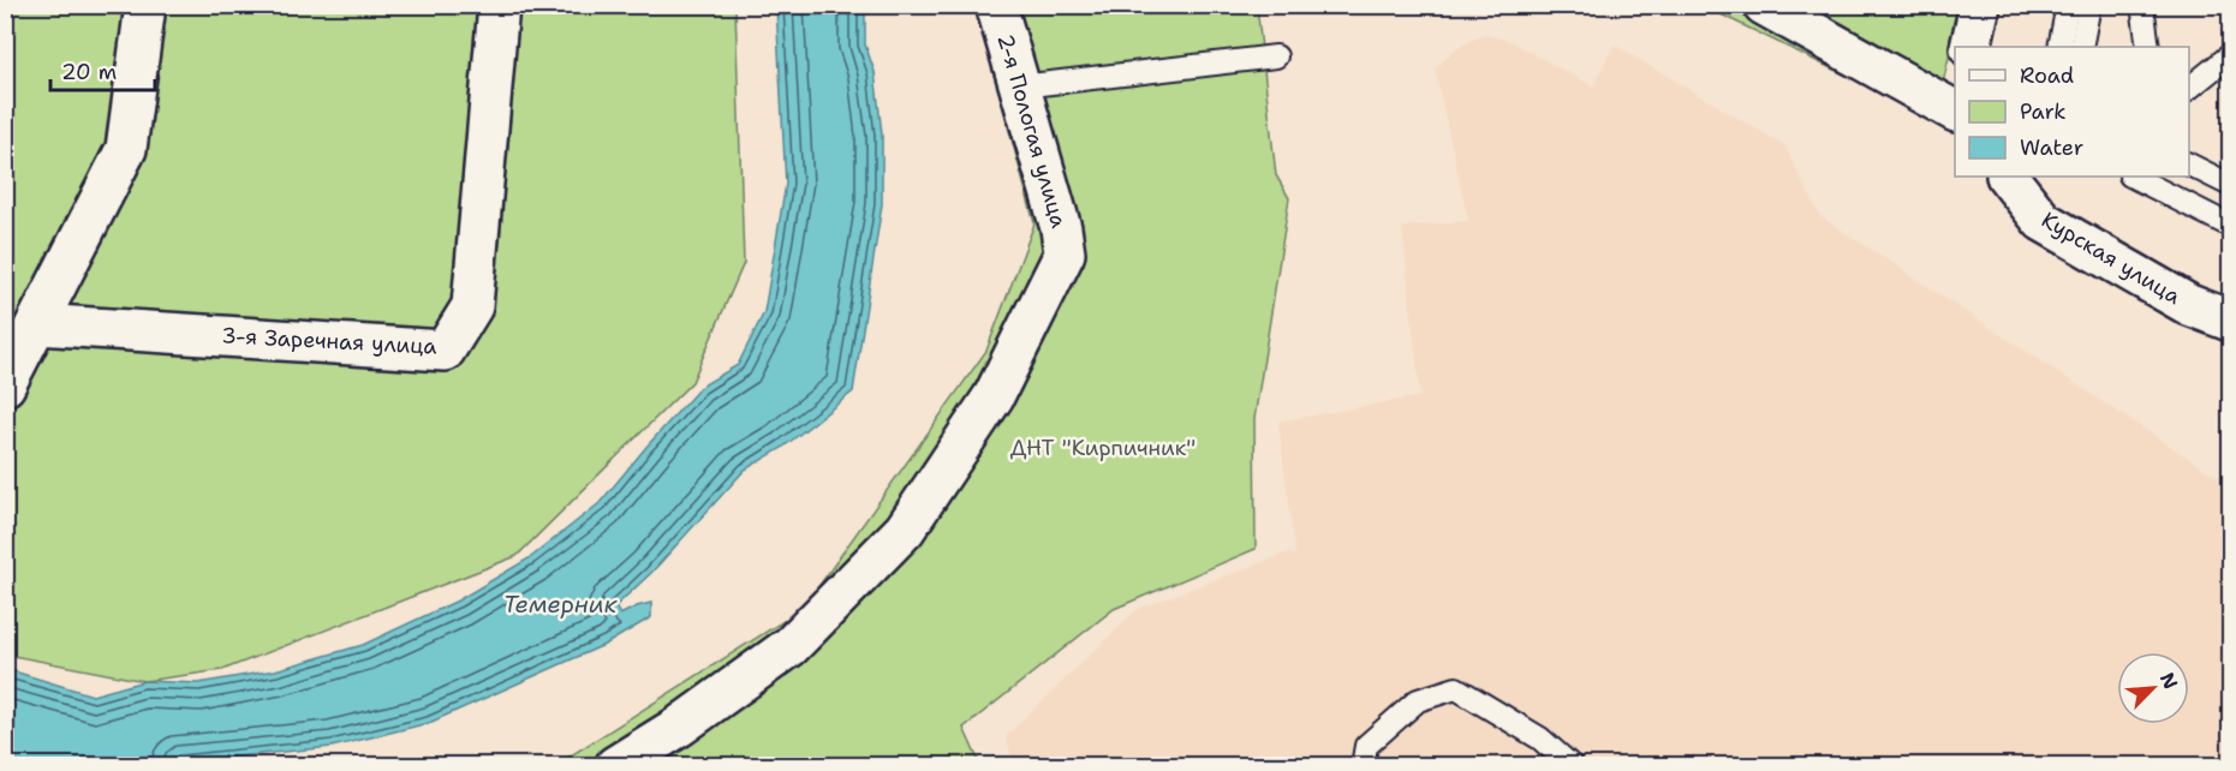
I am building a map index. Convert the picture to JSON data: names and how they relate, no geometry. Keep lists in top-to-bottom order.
{
  "streets": {
    "street": ["2-я Пологая улица", "Курская улица", "3-я Заречная улица"]
  },
  "water": ["Темерник"],
  "parks": ["ДНТ \"Кирпичник\""],
  "legend": ["Road", "Park", "Water"],
  "scale_bar": "20 m",
  "north": "top right"
}
